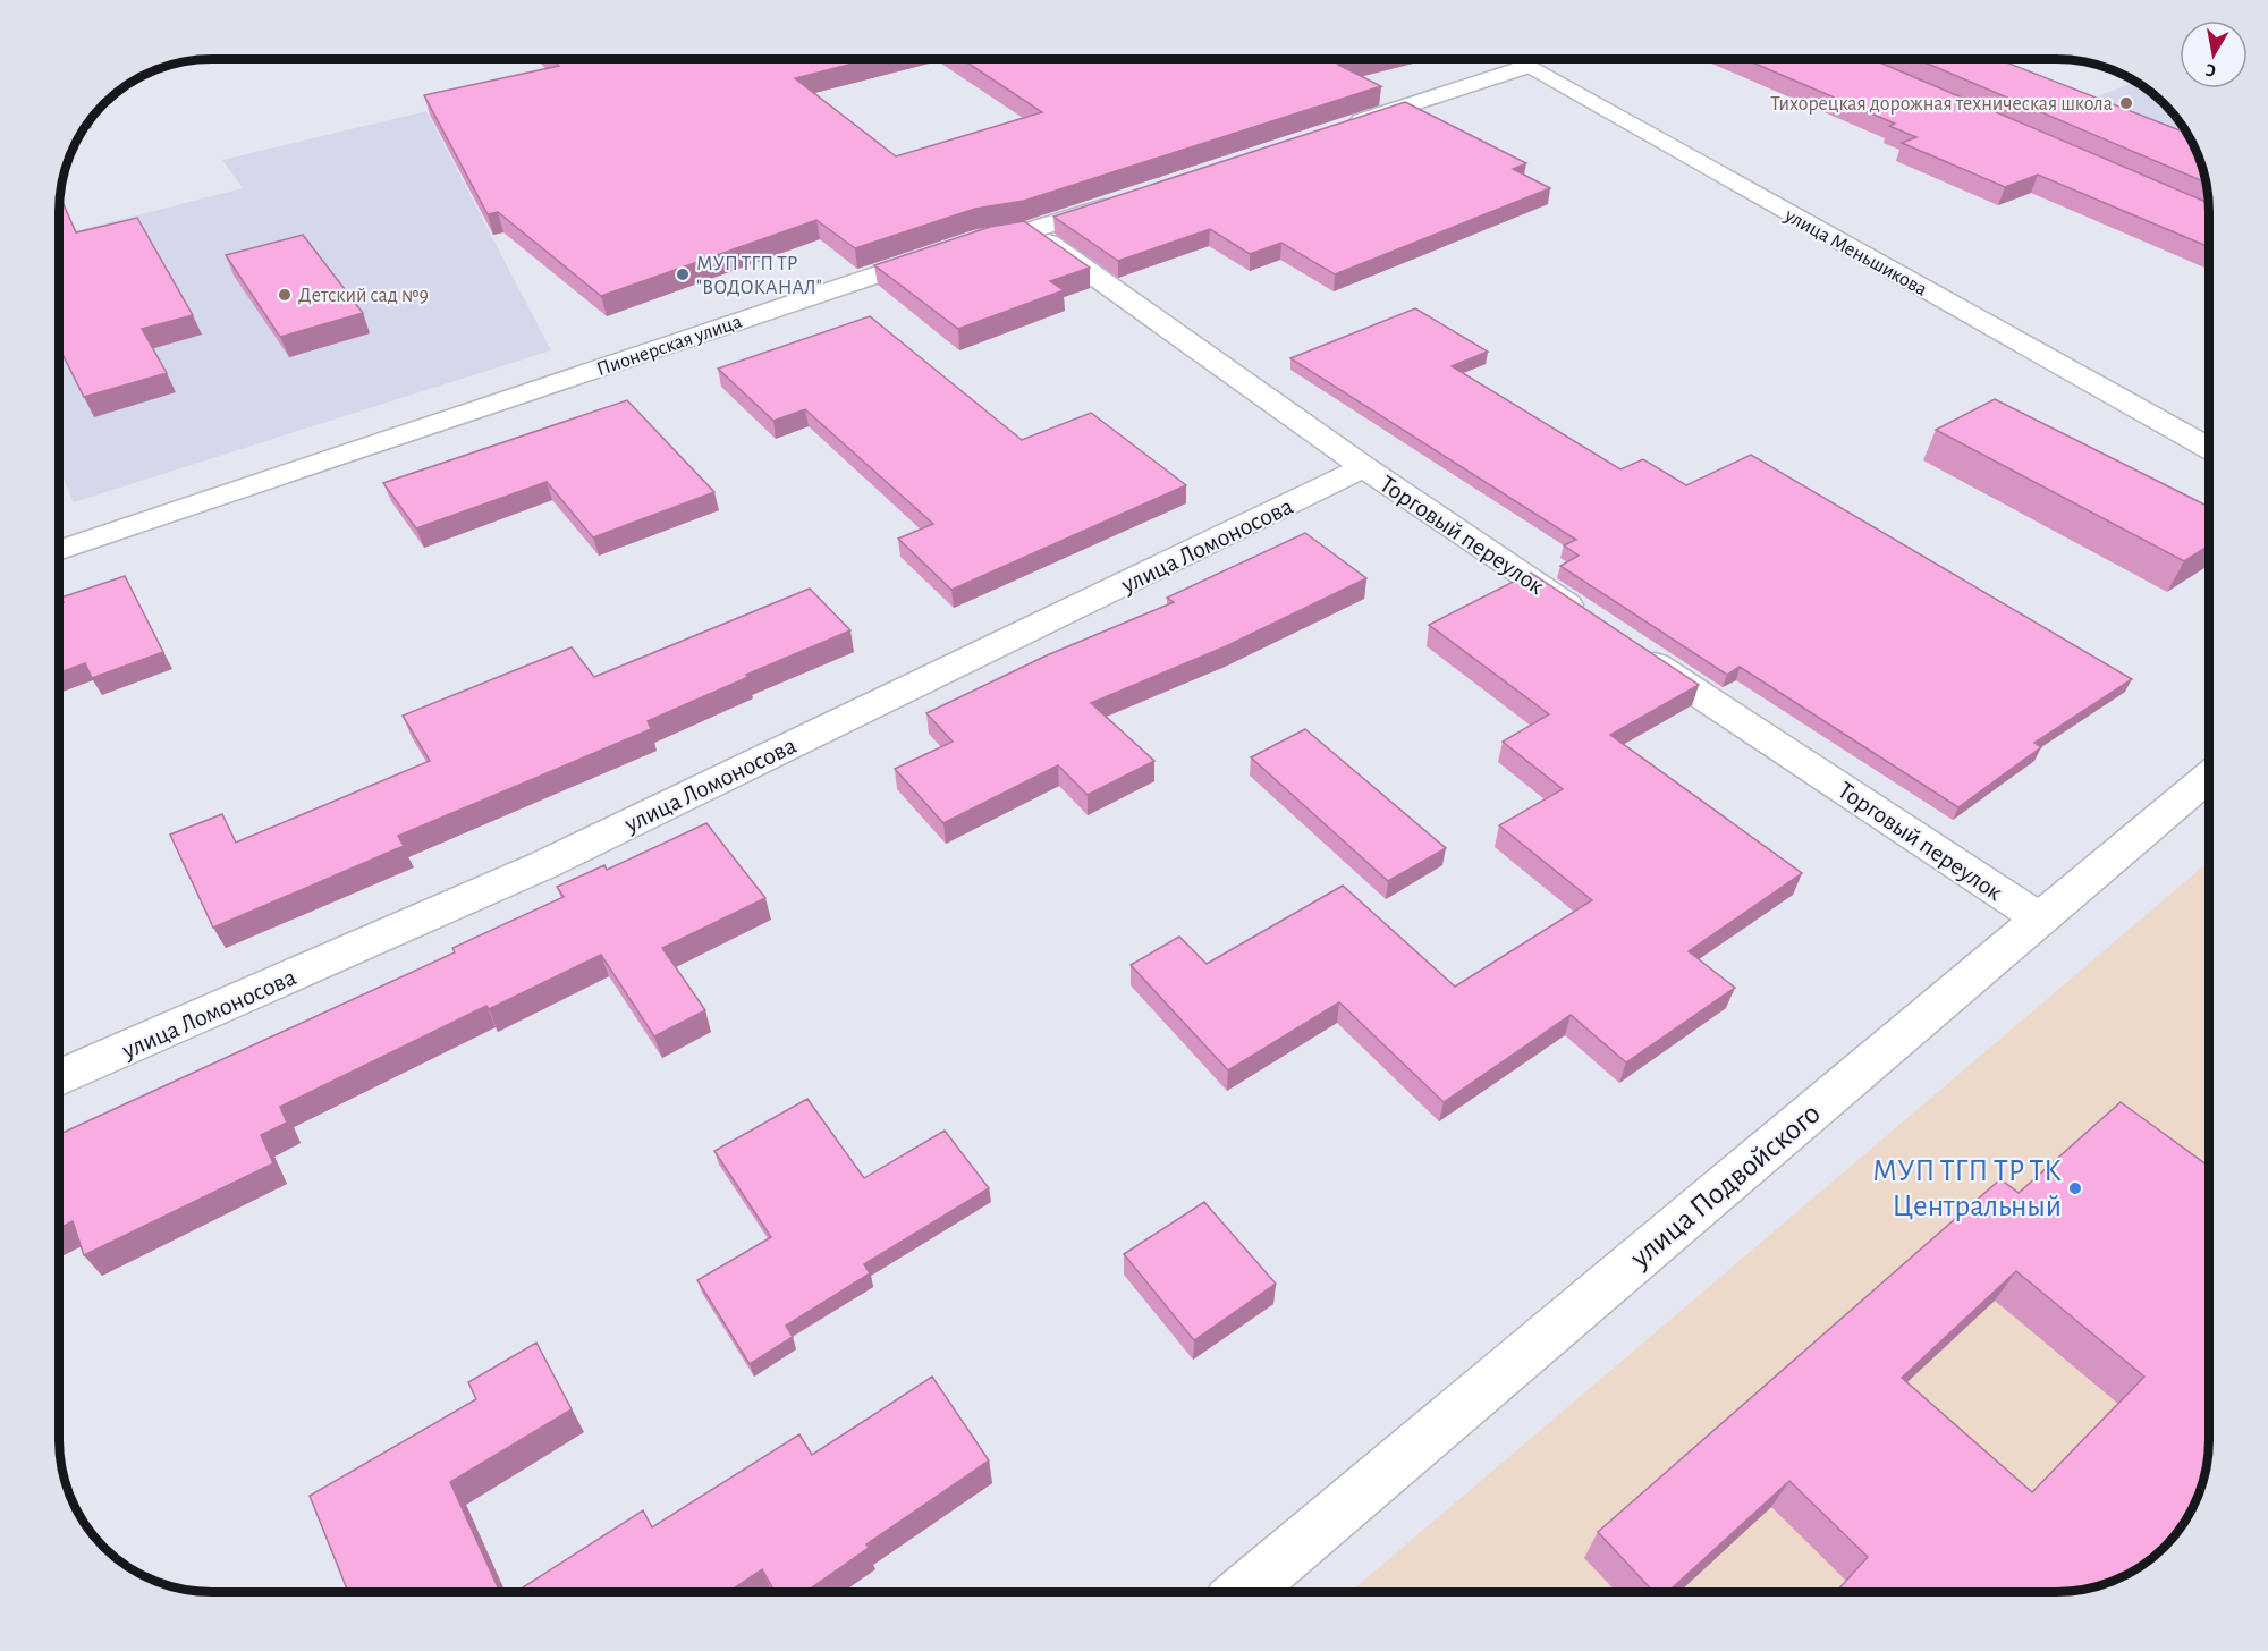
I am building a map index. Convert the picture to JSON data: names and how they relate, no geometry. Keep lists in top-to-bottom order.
{
  "streets": {
    "street": [
      "улица Меньшикова",
      "Пионерская улица",
      "Торговый переулок",
      "улица Ломоносова",
      "улица Подвойского"
    ]
  },
  "crossings": [
    ["Пионерская улица", "Торговый переулок"],
    ["Торговый переулок", "улица Ломоносова"],
    ["Торговый переулок", "улица Подвойского"]
  ],
  "places": [
    "Тихорецкая дорожная техническая школа",
    "МУП ТГП ТР \"ВОДОКАНАЛ\"",
    "Детский сад №9",
    "МУП ТГП ТР ТК Центральный"
  ],
  "north": "bottom"
}
